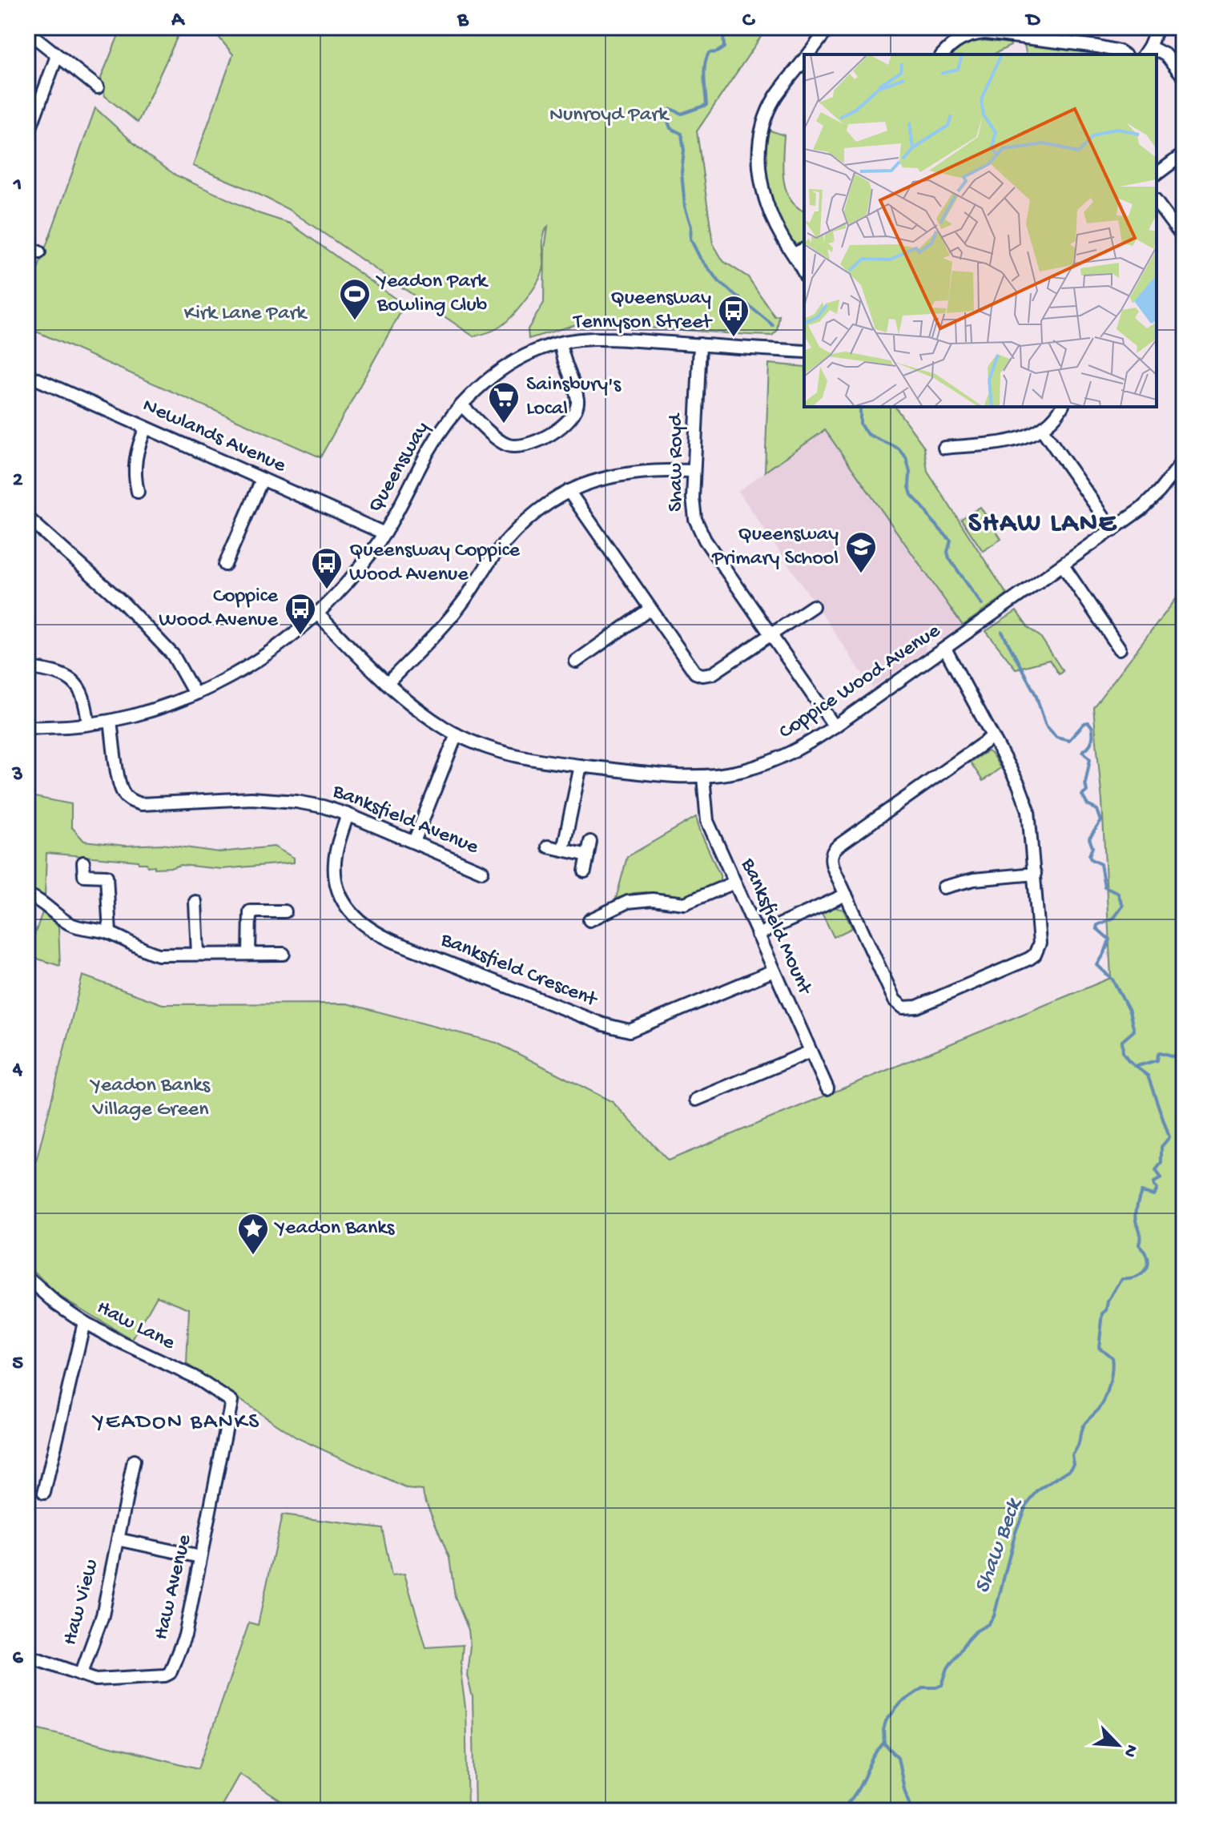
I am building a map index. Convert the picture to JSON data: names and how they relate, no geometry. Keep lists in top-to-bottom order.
{
  "streets": {
    "street": [
      "Newlands Avenue",
      "Shaw Royd",
      "Queensway",
      "Coppice Wood Avenue",
      "Banksfield Avenue",
      "Banksfield Mount",
      "Banksfield Crescent",
      "Haw Lane",
      "Haw Avenue",
      "Haw View"
    ]
  },
  "crossings": [
    ["Newlands Avenue", "Queensway"],
    ["Shaw Royd", "Queensway"],
    ["Shaw Royd", "Coppice Wood Avenue"],
    ["Queensway", "Coppice Wood Avenue"],
    ["Queensway", "Banksfield Avenue"],
    ["Coppice Wood Avenue", "Banksfield Mount"],
    ["Banksfield Avenue", "Banksfield Crescent"],
    ["Banksfield Mount", "Banksfield Crescent"],
    ["Haw Lane", "Haw Avenue"],
    ["Haw Avenue", "Haw View"]
  ],
  "districts": ["SHAW LANE", "YEADON BANKS"],
  "water": ["Shaw Beck"],
  "parks": ["Nunroyd Park", "Kirk Lane Park", "Yeadon Banks Village Green"],
  "places": {
    "sports": ["Yeadon Park Bowling Club"],
    "bus stop": ["Queensway Tennyson Street", "Queensway Coppice Wood Avenue", "Coppice Wood Avenue"],
    "supermarket": ["Sainsbury's Local"],
    "school or university": ["Queensway Primary School"],
    "place": ["Yeadon Banks"]
  },
  "north": "bottom right",
  "grid": {
    "columns": [
      "A",
      "B",
      "C",
      "D"
    ],
    "rows": [
      "1",
      "2",
      "3",
      "4",
      "5",
      "6"
    ]
  }
}
